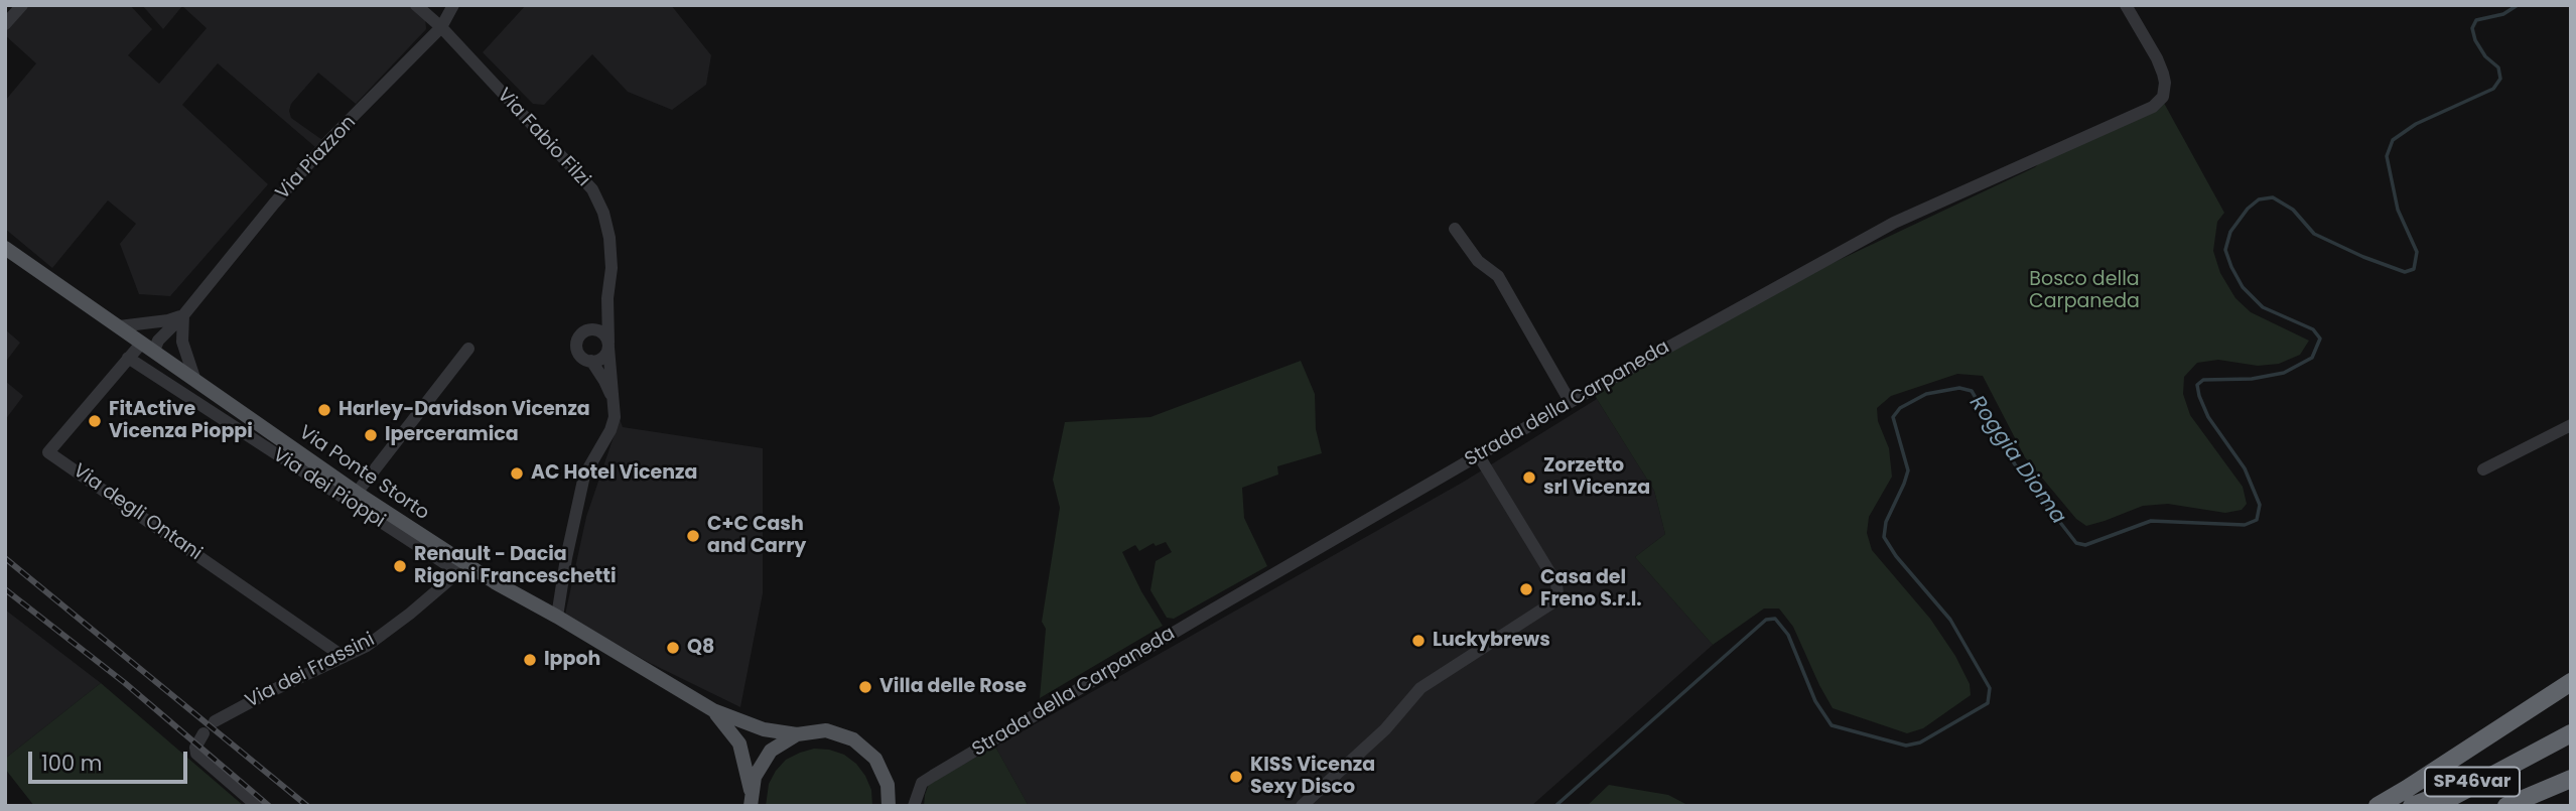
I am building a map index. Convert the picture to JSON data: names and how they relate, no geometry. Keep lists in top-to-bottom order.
{
  "streets": {
    "highway": ["SP46var"],
    "main road": ["Via Ponte Storto"],
    "street": [
      "Via Fabio Filzi",
      "Via Piazzon",
      "Strada della Carpaneda",
      "Via dei Pioppi",
      "Via degli Ontani",
      "Via dei Frassini"
    ]
  },
  "crossings": [
    ["Via Fabio Filzi", "Via Piazzon"],
    ["Via Fabio Filzi", "Via Ponte Storto"],
    ["Via Piazzon", "Via Ponte Storto"],
    ["Via Ponte Storto", "Via dei Pioppi"],
    ["Via Ponte Storto", "Via degli Ontani"],
    ["Via Ponte Storto", "Via dei Frassini"],
    ["Via dei Pioppi", "Via degli Ontani"],
    ["Via dei Pioppi", "Via dei Frassini"],
    ["Via degli Ontani", "Via dei Frassini"]
  ],
  "water": ["Roggia Dioma"],
  "parks": ["Bosco della Carpaneda"],
  "places": [
    "Harley-Davidson Vicenza",
    "FitActive Vicenza Pioppi",
    "Iperceramica",
    "AC Hotel Vicenza",
    "Zorzetto srl Vicenza",
    "C+C Cash and Carry",
    "Renault - Dacia Rigoni Franceschetti",
    "Casa del Freno S.r.l.",
    "Luckybrews",
    "Q8",
    "Ippoh",
    "Villa delle Rose",
    "KISS Vicenza Sexy Disco"
  ],
  "scale_bar": "100 m"
}
